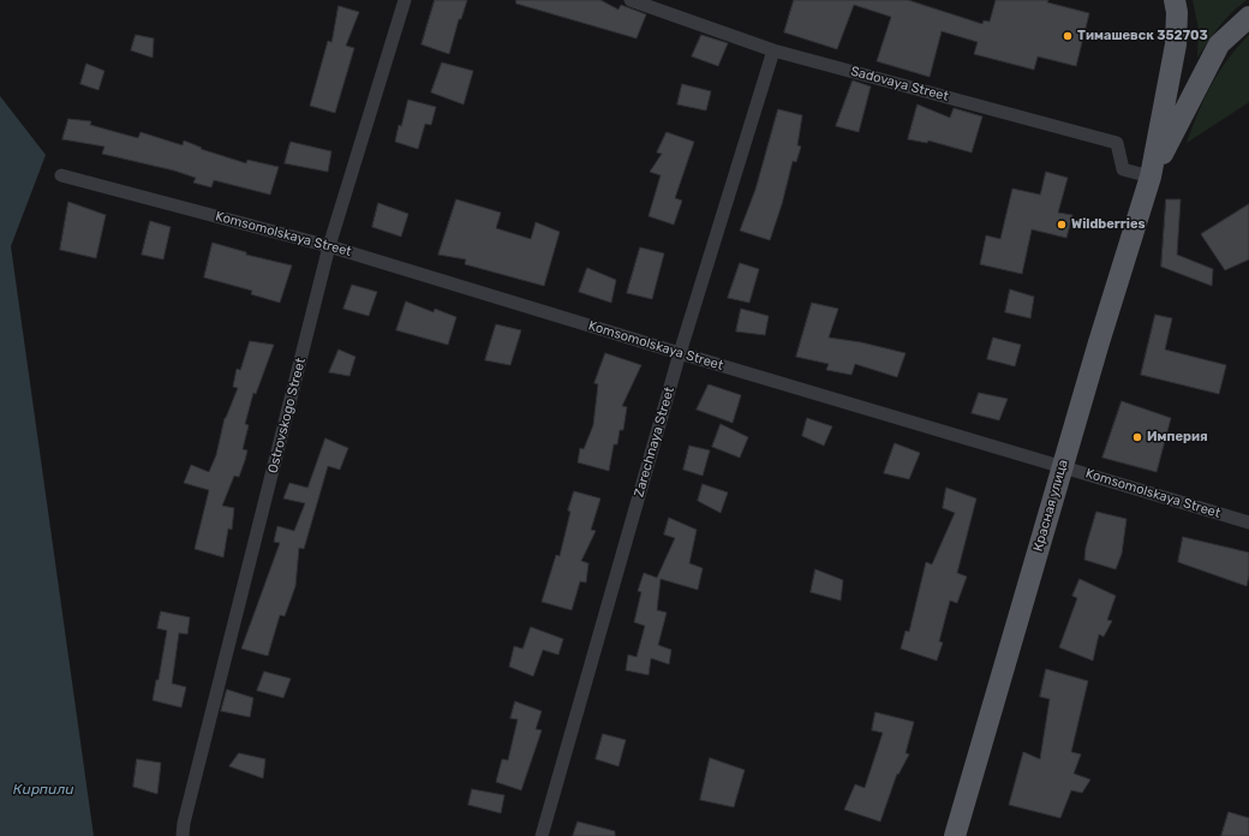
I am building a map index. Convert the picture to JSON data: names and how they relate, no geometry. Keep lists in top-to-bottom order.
{
  "streets": {
    "main road": ["Красная улица"],
    "street": [
      "Sadovaya Street",
      "Komsomolskaya Street",
      "Ostrovskogo Street",
      "Zarechnaya Street"
    ]
  },
  "crossings": [
    ["Sadovaya Street", "Zarechnaya Street"],
    ["Sadovaya Street", "Красная улица"],
    ["Komsomolskaya Street", "Ostrovskogo Street"],
    ["Komsomolskaya Street", "Zarechnaya Street"],
    ["Komsomolskaya Street", "Красная улица"]
  ],
  "water": ["Кирпили"],
  "places": ["Тимашевск 352703", "Wildberries", "Империя"]
}
